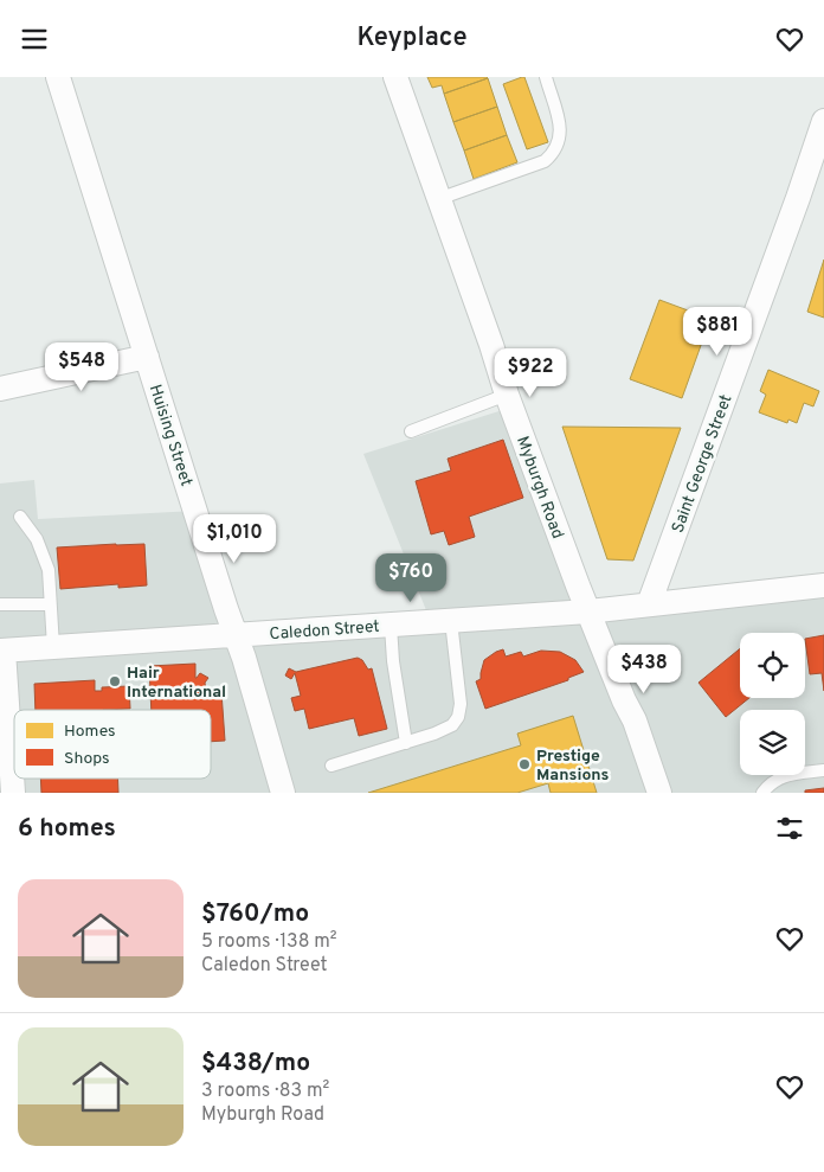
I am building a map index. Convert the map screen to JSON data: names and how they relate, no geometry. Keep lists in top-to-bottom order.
{
  "streets": {
    "street": [
      "Huising Street",
      "Saint George Street",
      "Myburgh Road",
      "Caledon Street"
    ]
  },
  "crossings": [
    ["Huising Street", "Caledon Street"],
    ["Saint George Street", "Caledon Street"],
    ["Myburgh Road", "Caledon Street"]
  ],
  "places": ["Hair International", "Prestige Mansions"],
  "legend": ["Homes", "Shops"],
  "page": {
    "header": "Keyplace",
    "price": [
      "$881",
      "$548",
      "$922",
      "$1,010",
      "$760",
      "$438"
    ],
    "heading": "6 homes",
    "list": [
      {
        "name": "$760/mo",
        "note": "5 rooms · 138 m² · Caledon Street"
      },
      {
        "name": "$438/mo",
        "note": "3 rooms · 83 m² · Myburgh Road"
      }
    ]
  }
}
